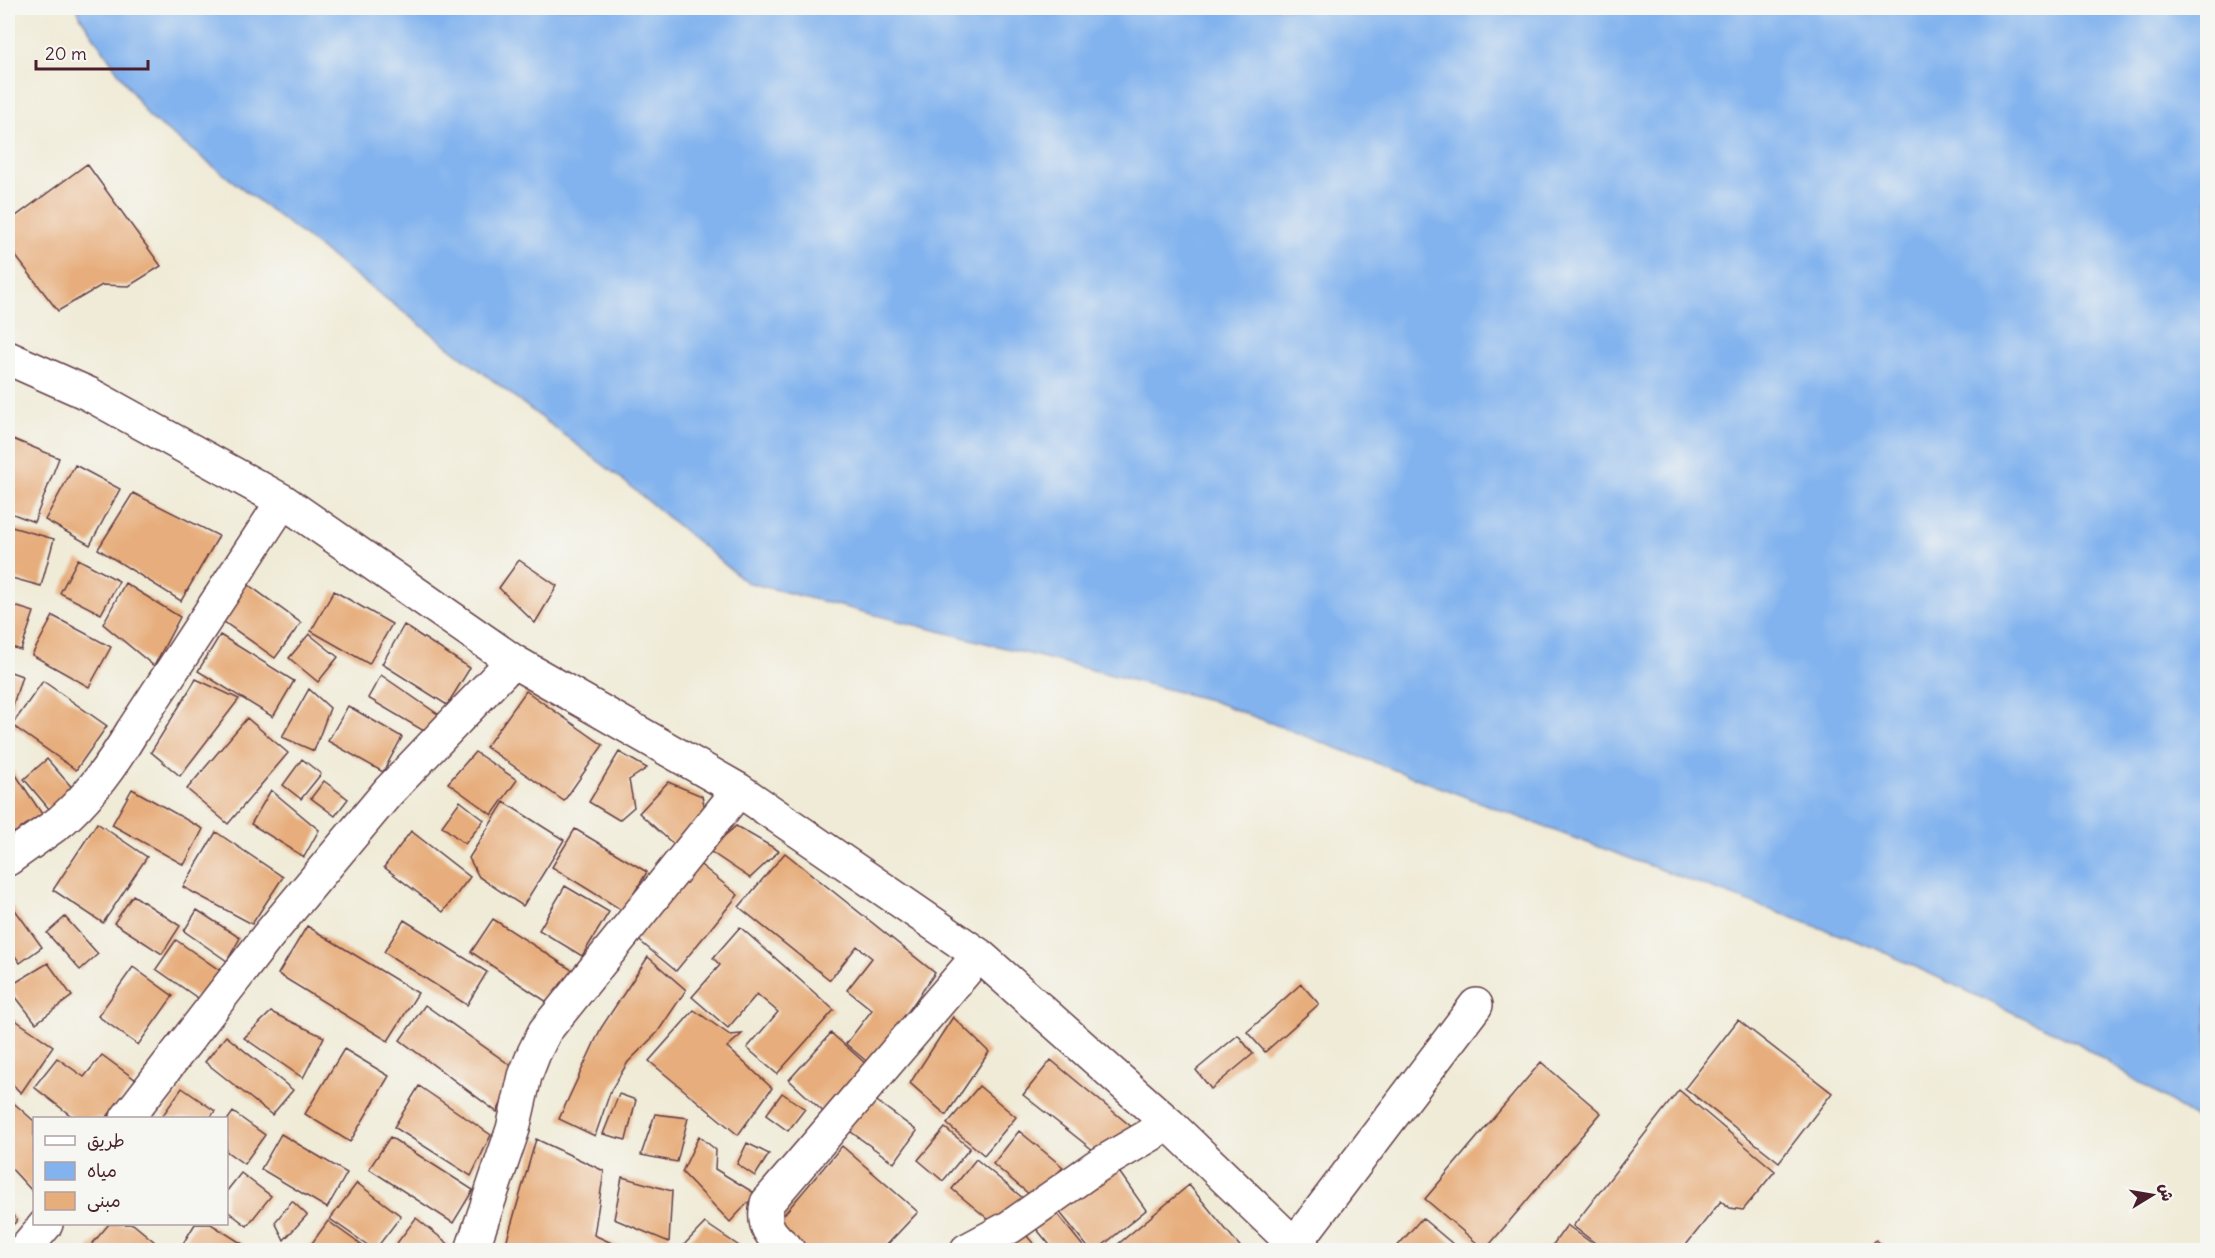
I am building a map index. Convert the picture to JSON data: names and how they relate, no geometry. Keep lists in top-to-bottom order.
{
  "legend": ["طريق", "مياه", "مبنى"],
  "scale_bar": "20 m",
  "north": "right"
}
